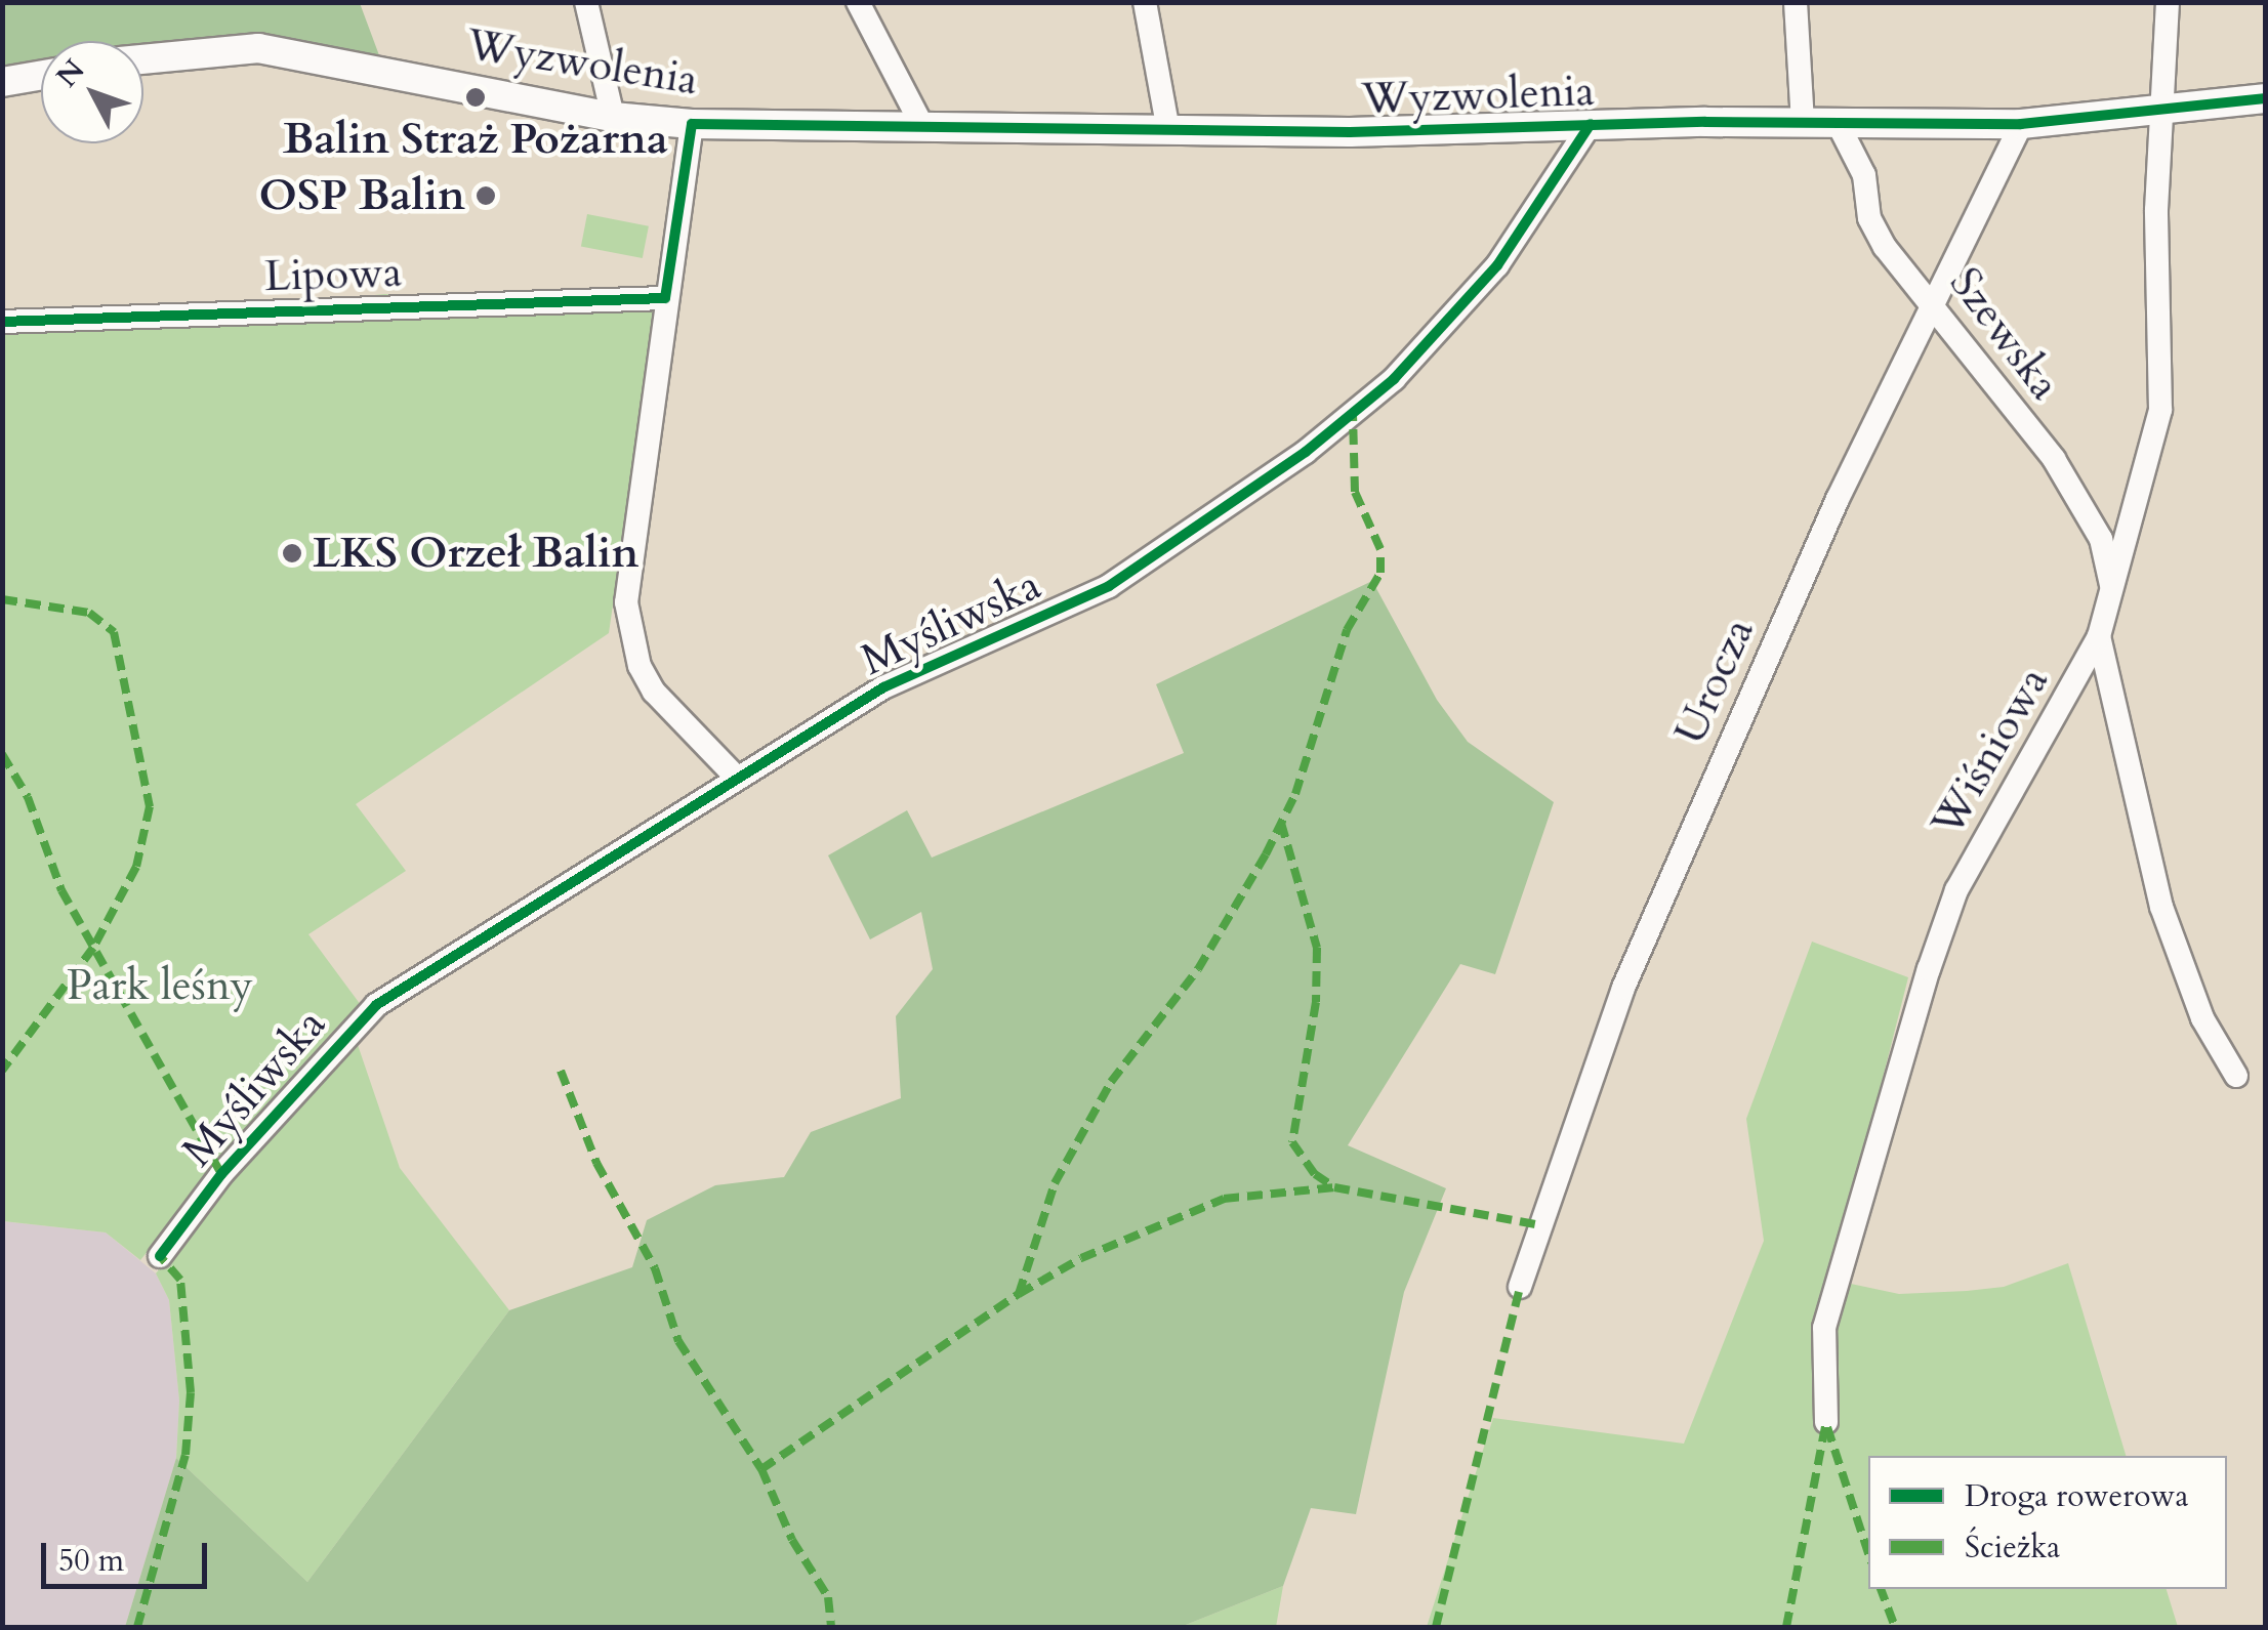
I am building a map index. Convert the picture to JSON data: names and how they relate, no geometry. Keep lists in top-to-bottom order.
{
  "streets": {
    "street": [
      "Wyzwolenia",
      "Lipowa",
      "Szewska",
      "Myśliwska",
      "Urocza",
      "Wiśniowa"
    ]
  },
  "crossings": [
    ["Wyzwolenia", "Szewska"],
    ["Wyzwolenia", "Myśliwska"],
    ["Wyzwolenia", "Urocza"],
    ["Wyzwolenia", "Wiśniowa"],
    ["Szewska", "Urocza"],
    ["Szewska", "Wiśniowa"]
  ],
  "parks": ["Park leśny"],
  "places": ["Balin Straż Pożarna", "OSP Balin", "LKS Orzeł Balin"],
  "legend": ["Droga rowerowa", "Ścieżka"],
  "scale_bar": "50 m",
  "north": "top left"
}
